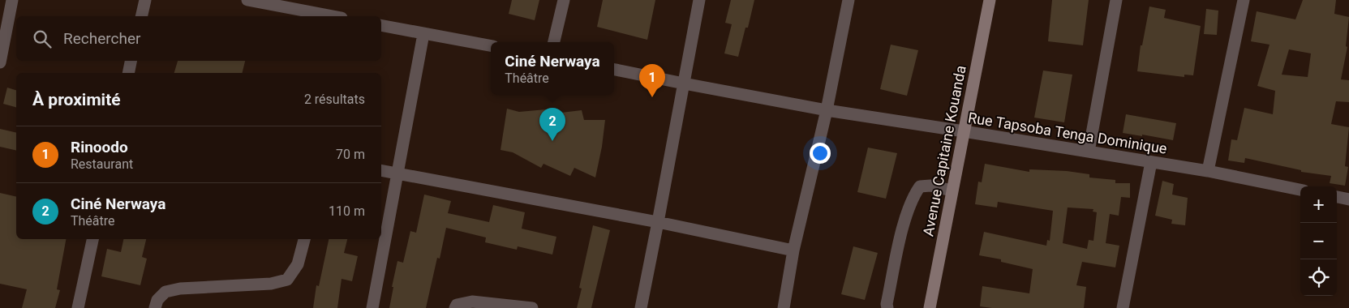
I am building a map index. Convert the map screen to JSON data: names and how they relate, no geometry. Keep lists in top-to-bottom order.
{
  "streets": {
    "street": ["Rue Tapsoba Tenga Dominique", "Avenue Capitaine Kouanda"]
  },
  "crossings": [
    ["Rue Tapsoba Tenga Dominique", "Avenue Capitaine Kouanda"]
  ],
  "page": {
    "search": "Rechercher",
    "popup": ["Ciné Nerwaya", "Théâtre"],
    "pins": ["1", "2"],
    "heading": ["À proximité", "2 résultats"],
    "list": [
      {
        "mark": "1",
        "name": "Rinoodo",
        "note": "Restaurant",
        "value": "70 m"
      },
      {
        "mark": "2",
        "name": "Ciné Nerwaya",
        "note": "Théâtre",
        "value": "110 m"
      }
    ],
    "map_buttons": ["+", "−"]
  }
}
